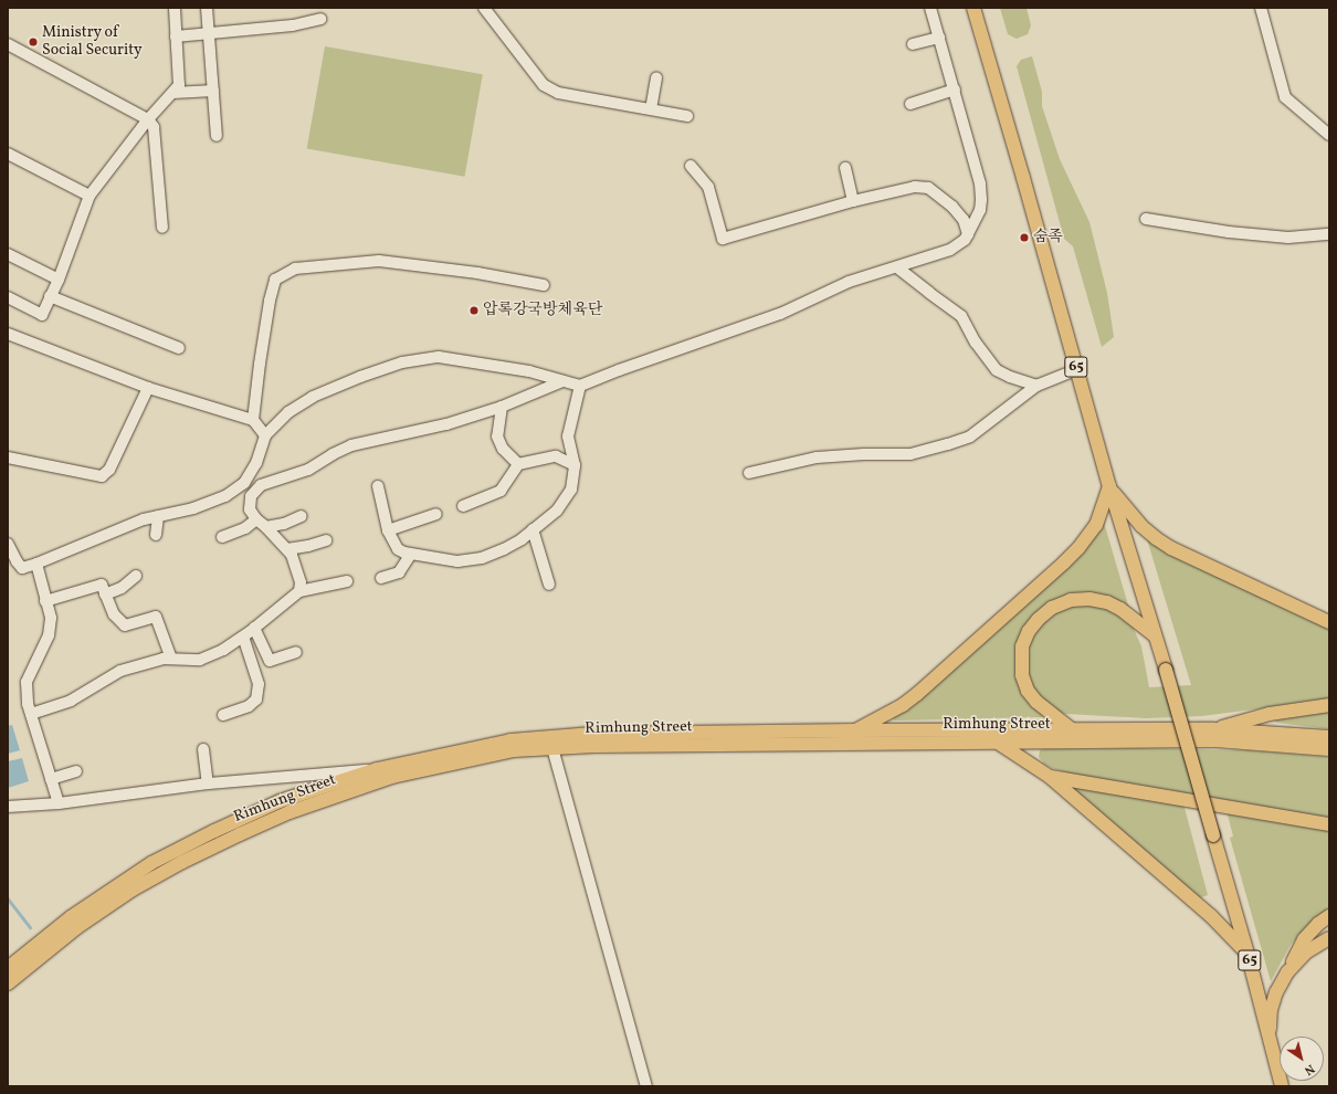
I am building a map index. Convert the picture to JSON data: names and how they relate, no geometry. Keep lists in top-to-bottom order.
{
  "streets": {
    "main road": ["65", "Rimhung Street"]
  },
  "places": ["Ministry of Social Security", "숨족", "압록강국방체육단"],
  "north": "bottom right"
}
